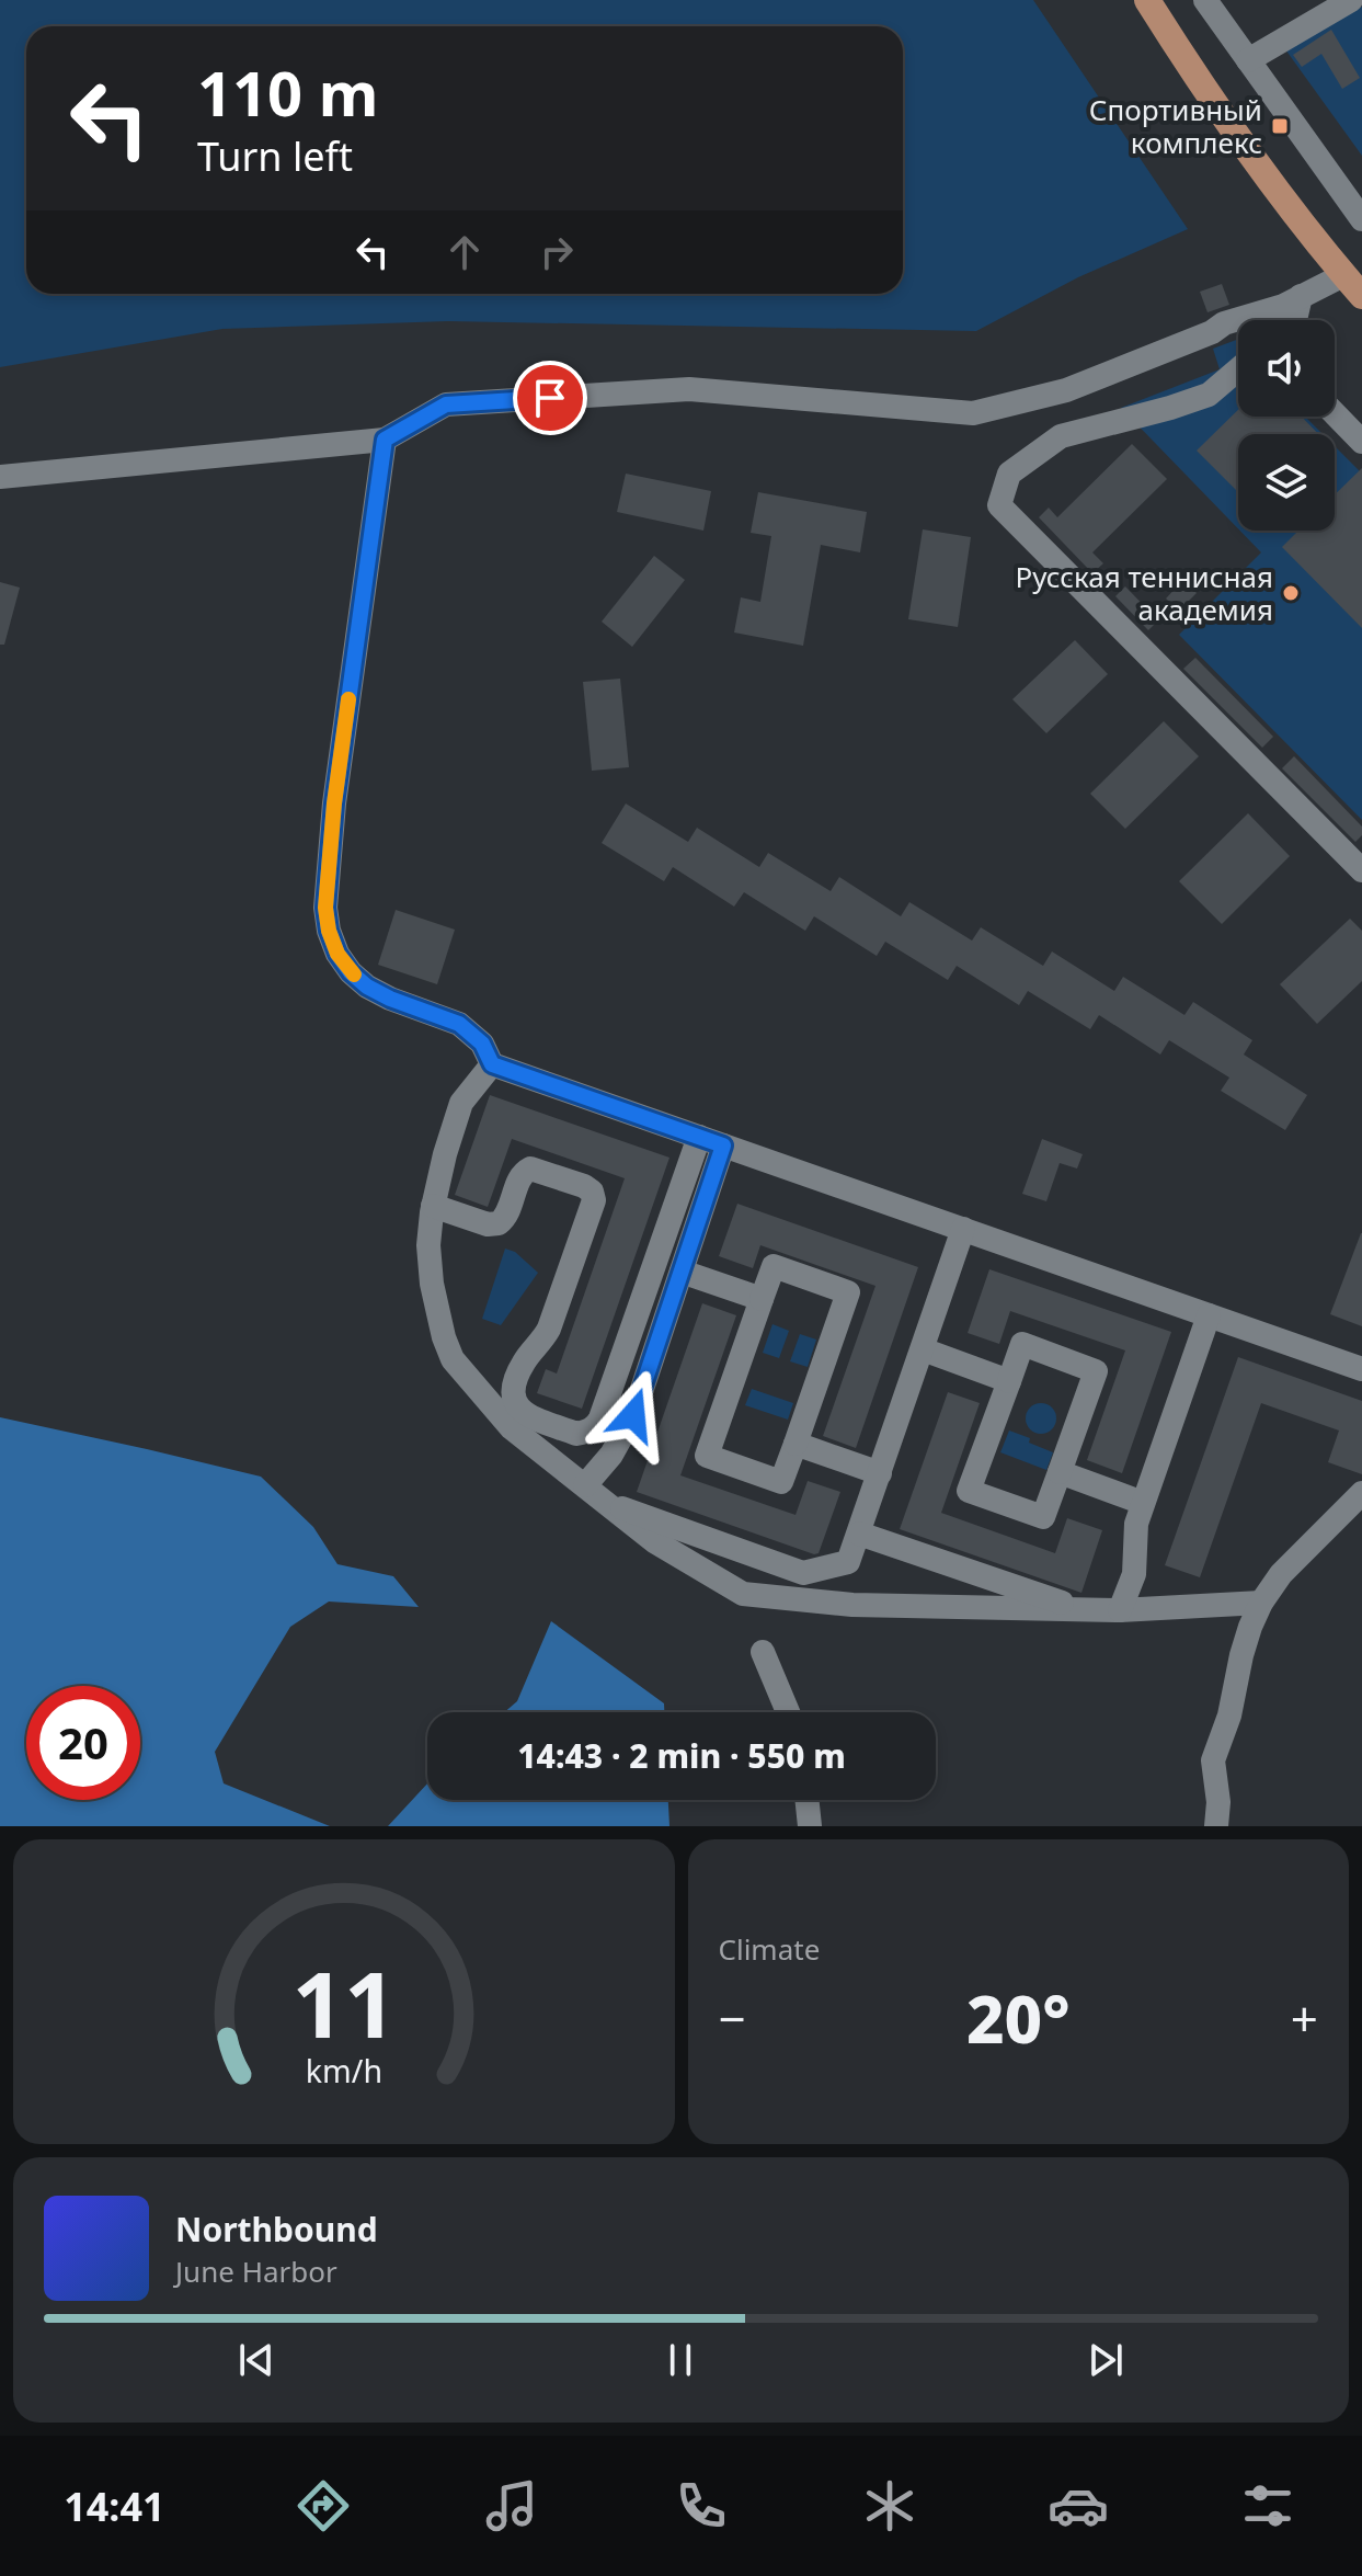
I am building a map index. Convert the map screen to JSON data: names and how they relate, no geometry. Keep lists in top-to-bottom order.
{
  "places": {
    "transit": ["Спортивный комплекс"],
    "other": ["Русская теннисная академия"]
  },
  "page": {
    "turn": ["110 m", "Turn left"],
    "limit": "20",
    "trip": "14:43 · 2 min · 550 m",
    "tile": "Climate",
    "heat": ["−", "20°", "+"],
    "song": ["Northbound", "June Harbor"],
    "tabs": "14:41",
    "gauge": ["11", "km/h"]
  }
}
